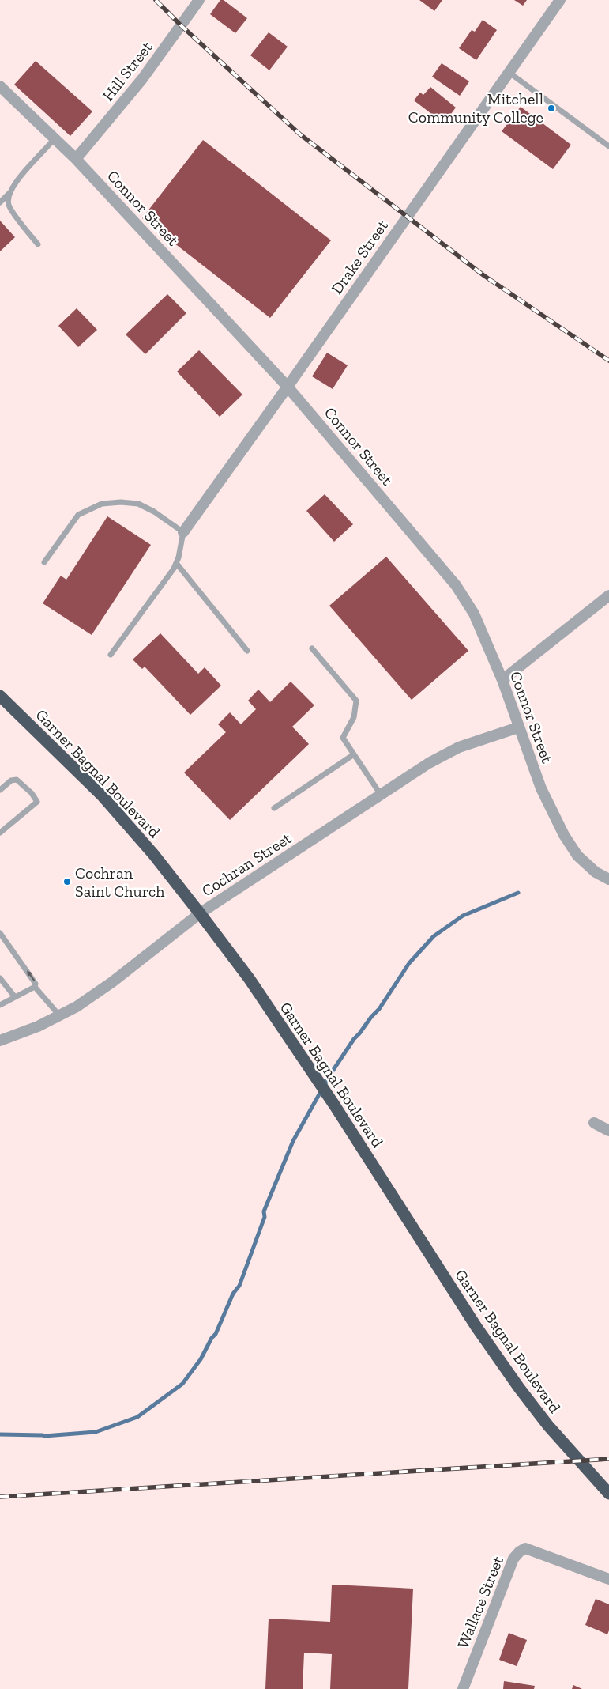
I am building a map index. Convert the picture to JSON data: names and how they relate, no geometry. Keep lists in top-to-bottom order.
{
  "streets": {
    "highway": ["Garner Bagnal Boulevard"],
    "street": [
      "Hill Street",
      "Connor Street",
      "Drake Street",
      "Cochran Street",
      "Wallace Street"
    ]
  },
  "crossings": [
    ["Hill Street", "Connor Street"],
    ["Connor Street", "Drake Street"],
    ["Connor Street", "Cochran Street"],
    ["Garner Bagnal Boulevard", "Cochran Street"]
  ],
  "places": ["Mitchell Community College", "Cochran Saint Church"]
}
